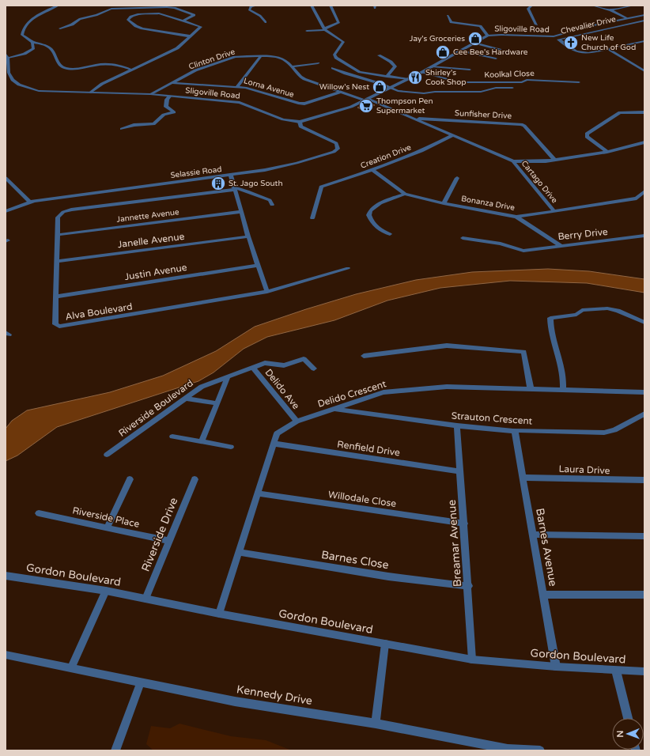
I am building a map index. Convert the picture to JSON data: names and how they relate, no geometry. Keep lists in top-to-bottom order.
{
  "streets": {
    "street": [
      "Chevalier Drive",
      "Sligoville Road",
      "Clinton Drive",
      "Koolkal Close",
      "Lorna Avenue",
      "Sunfisher Drive",
      "Creation Drive",
      "Selassie Road",
      "Cartago Drive",
      "Bonanza Drive",
      "Jannette Avenue",
      "Berry Drive",
      "Janelle Avenue",
      "Justin Avenue",
      "Alva Boulevard",
      "Delido Ave",
      "Delido Crescent",
      "Riverside Boulevard",
      "Strauton Crescent",
      "Renfield Drive",
      "Laura Drive",
      "Willodale Close",
      "Riverside Place",
      "Riverside Drive",
      "Breamar Avenue",
      "Barnes Avenue",
      "Barnes Close",
      "Gordon Boulevard",
      "Kennedy Drive"
    ]
  },
  "crossings": [
    ["Sligoville Road", "Clinton Drive"],
    ["Sligoville Road", "Koolkal Close"],
    ["Sligoville Road", "Selassie Road"],
    ["Clinton Drive", "Lorna Avenue"],
    ["Clinton Drive", "Sunfisher Drive"],
    ["Clinton Drive", "Creation Drive"],
    ["Clinton Drive", "Cartago Drive"],
    ["Creation Drive", "Bonanza Drive"],
    ["Cartago Drive", "Bonanza Drive"],
    ["Jannette Avenue", "Alva Boulevard"],
    ["Janelle Avenue", "Alva Boulevard"],
    ["Justin Avenue", "Alva Boulevard"],
    ["Delido Ave", "Delido Crescent"],
    ["Delido Ave", "Riverside Boulevard"],
    ["Delido Crescent", "Strauton Crescent"],
    ["Delido Crescent", "Renfield Drive"],
    ["Delido Crescent", "Willodale Close"],
    ["Delido Crescent", "Barnes Close"],
    ["Delido Crescent", "Gordon Boulevard"],
    ["Strauton Crescent", "Breamar Avenue"],
    ["Strauton Crescent", "Barnes Avenue"],
    ["Renfield Drive", "Breamar Avenue"],
    ["Laura Drive", "Barnes Avenue"],
    ["Willodale Close", "Breamar Avenue"],
    ["Riverside Place", "Riverside Drive"],
    ["Riverside Drive", "Gordon Boulevard"],
    ["Breamar Avenue", "Barnes Close"],
    ["Breamar Avenue", "Gordon Boulevard"],
    ["Barnes Avenue", "Gordon Boulevard"]
  ],
  "places": {
    "shop": ["Jay's Groceries", "Cee Bee's Hardware", "Willow's Nest"],
    "church": ["New Life Church of God"],
    "restaurant": ["Shirley's Cook Shop"],
    "supermarket": ["Thompson Pen Supermarket"],
    "building": ["St. Jago South"]
  },
  "north": "left"
}
